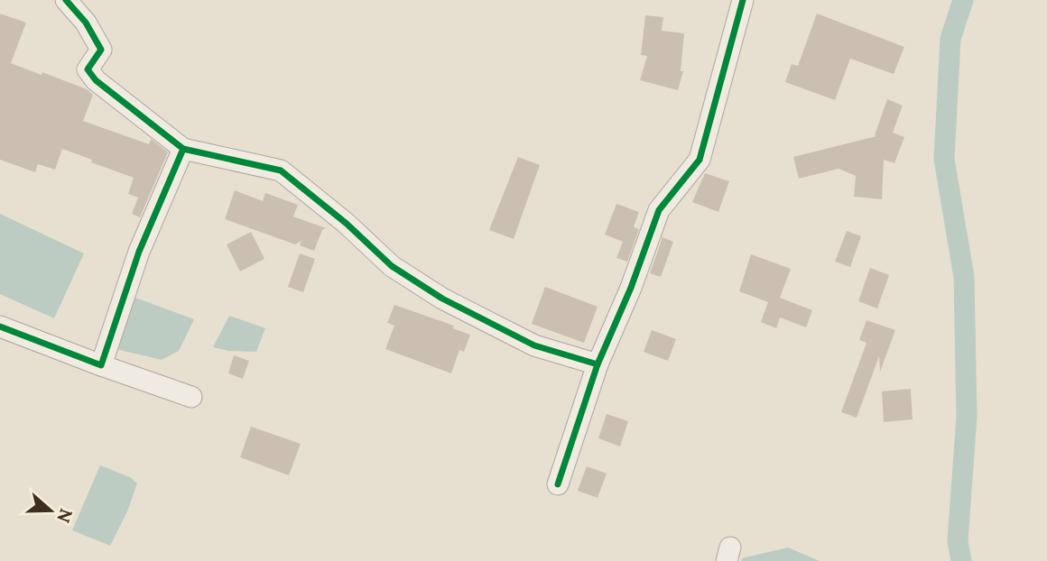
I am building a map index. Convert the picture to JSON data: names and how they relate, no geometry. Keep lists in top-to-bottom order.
{
  "north": "right"
}
